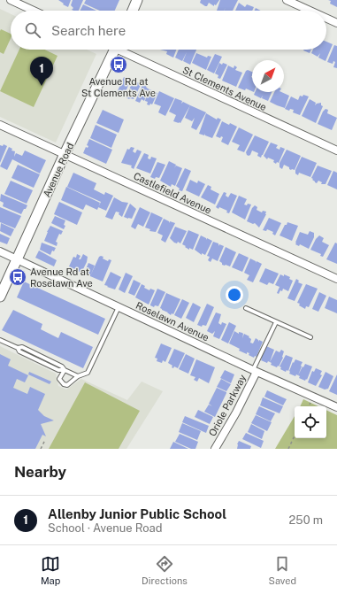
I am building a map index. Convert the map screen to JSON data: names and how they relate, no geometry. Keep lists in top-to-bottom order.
{
  "streets": {
    "main road": ["Avenue Road"],
    "street": [
      "St Clements Avenue",
      "Castlefield Avenue",
      "Roselawn Avenue",
      "Oriole Parkway"
    ]
  },
  "crossings": [
    ["Avenue Road", "Castlefield Avenue"],
    ["Avenue Road", "Roselawn Avenue"],
    ["Roselawn Avenue", "Oriole Parkway"]
  ],
  "places": {
    "bus stop": ["Avenue Rd at St Clements Ave", "Avenue Rd at Roselawn Ave"]
  },
  "north": "top right",
  "page": {
    "search": "Search here",
    "pins": "1",
    "heading": "Nearby",
    "list": [
      {
        "mark": "1",
        "name": "Allenby Junior Public School",
        "note": "School · Avenue Road",
        "value": "250 m"
      }
    ],
    "nav": ["Map", "Directions", "Saved"]
  }
}
